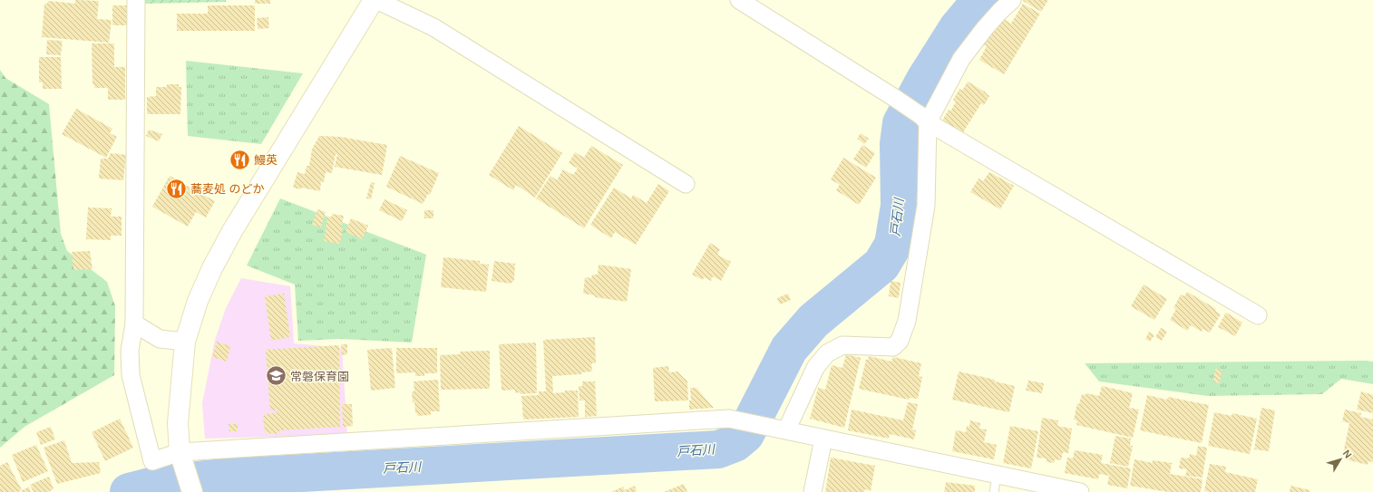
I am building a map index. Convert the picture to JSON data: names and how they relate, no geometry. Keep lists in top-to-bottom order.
{
  "water": ["戸石川"],
  "places": {
    "restaurant": ["鰻英", "蕎麦処 のどか"],
    "school or university": ["常磐保育園"]
  },
  "north": "top right"
}
